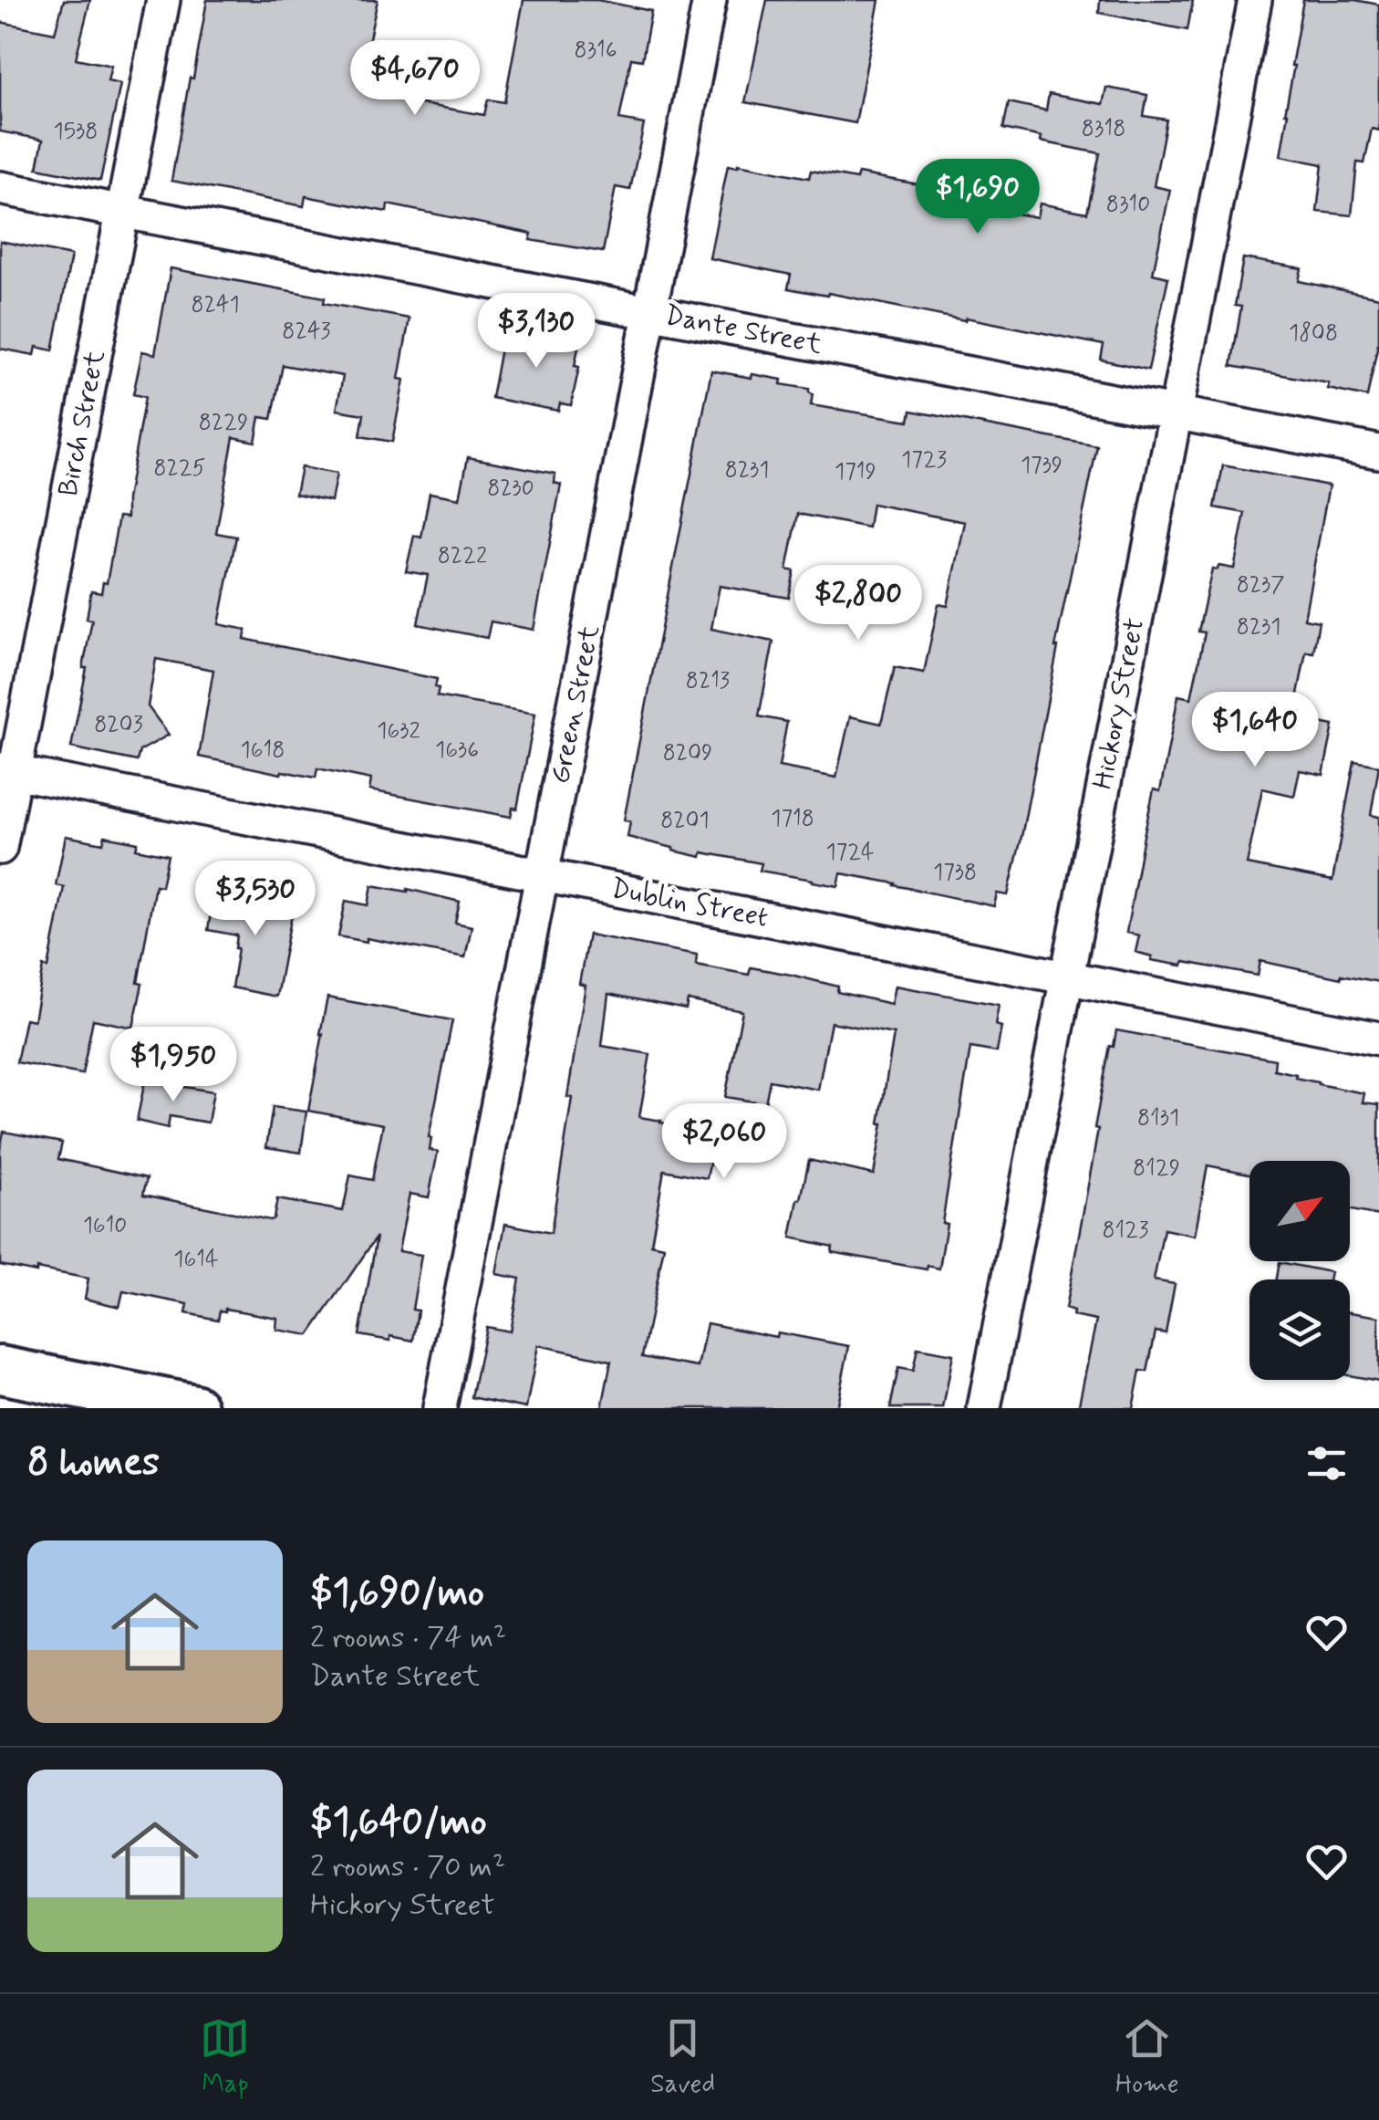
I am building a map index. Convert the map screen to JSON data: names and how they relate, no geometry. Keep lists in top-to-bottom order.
{
  "streets": {
    "street": [
      "Dante Street",
      "Birch Street",
      "Hickory Street",
      "Green Street",
      "Dublin Street"
    ]
  },
  "crossings": [
    ["Dante Street", "Birch Street"],
    ["Dante Street", "Hickory Street"],
    ["Dante Street", "Green Street"],
    ["Birch Street", "Dublin Street"],
    ["Hickory Street", "Dublin Street"],
    ["Green Street", "Dublin Street"]
  ],
  "house_numbers": [
    "8316",
    "8318",
    "1538",
    "8310",
    "8241",
    "8243",
    "1808",
    "8229",
    "1723",
    "1739",
    "8225",
    "8231",
    "1719",
    "8230",
    "8222",
    "8237",
    "8231",
    "8213",
    "8203",
    "1632",
    "1618",
    "1636",
    "8209",
    "1718",
    "8201",
    "1724",
    "1738",
    "8131",
    "8129",
    "1610",
    "8123",
    "1614"
  ],
  "north": "top right",
  "page": {
    "price": [
      "$4,670",
      "$1,690",
      "$3,130",
      "$2,800",
      "$1,640",
      "$3,530",
      "$1,950",
      "$2,060"
    ],
    "heading": "8 homes",
    "list": [
      {
        "name": "$1,690/mo",
        "note": "2 rooms · 74 m² · Dante Street"
      },
      {
        "name": "$1,640/mo",
        "note": "2 rooms · 70 m² · Hickory Street"
      }
    ],
    "tabs": ["Map", "Saved", "Home"]
  }
}
